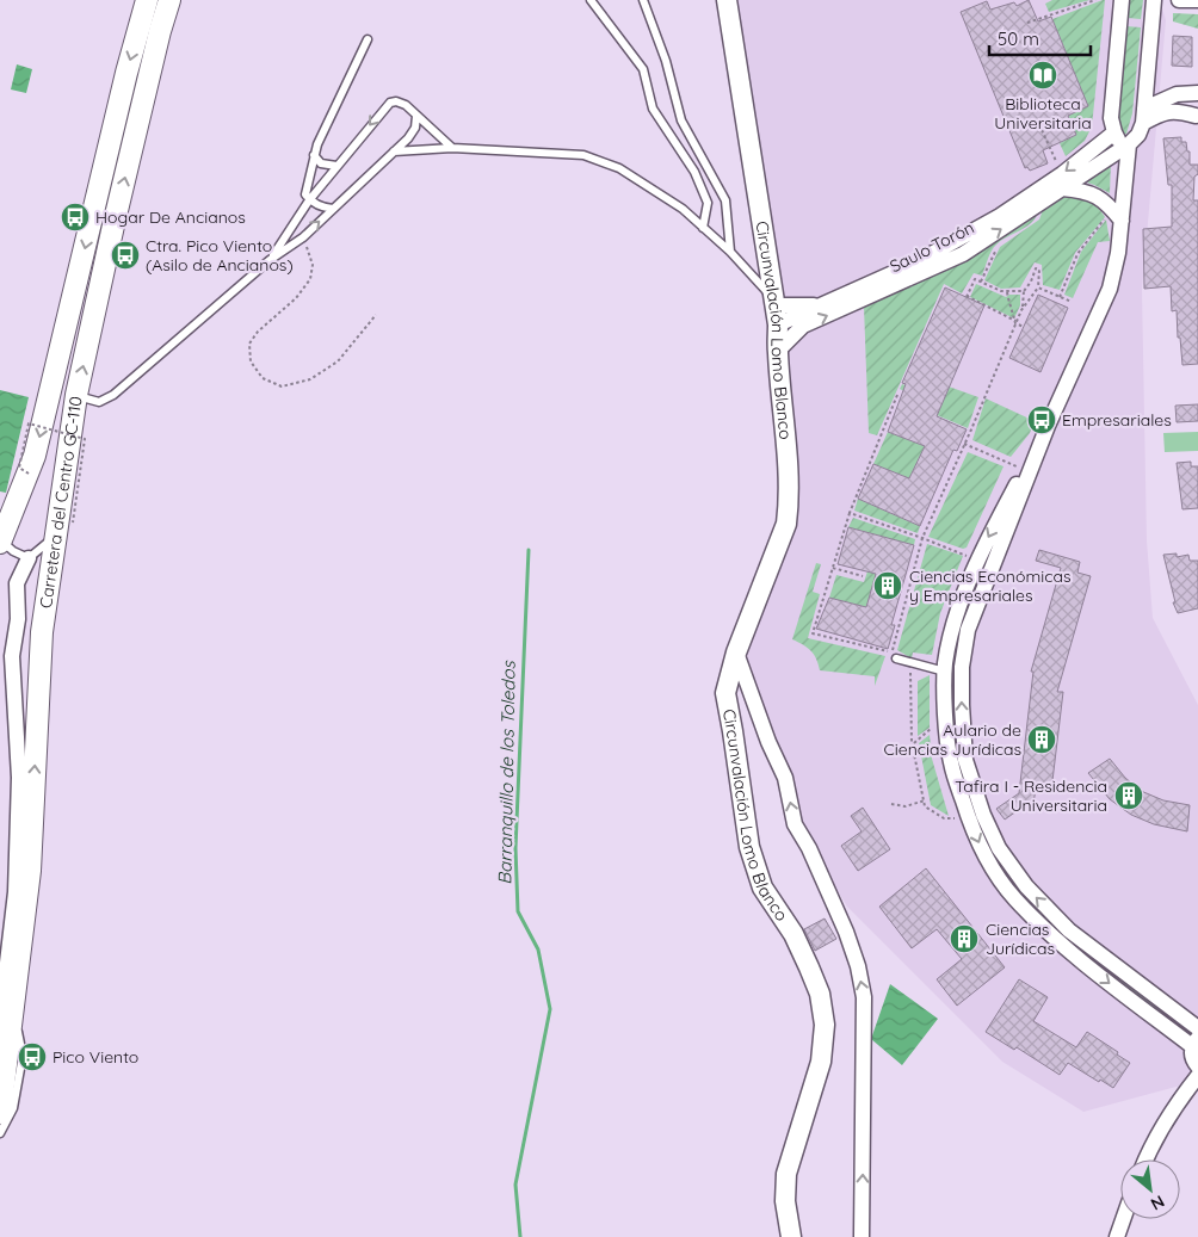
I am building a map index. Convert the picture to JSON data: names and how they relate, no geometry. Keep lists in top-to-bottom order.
{
  "streets": {
    "main road": ["Carretera del Centro GC-110"],
    "street": ["Saulo Torón", "Circunvalación Lomo Blanco"]
  },
  "crossings": [
    ["Saulo Torón", "Circunvalación Lomo Blanco"]
  ],
  "water": ["Barranquillo de los Toledos"],
  "places": {
    "library": ["Biblioteca Universitaria"],
    "bus stop": [
      "Hogar De Ancianos",
      "Ctra. Pico Viento (Asilo de Ancianos)",
      "Empresariales",
      "Pico Viento"
    ],
    "building": [
      "Ciencias Económicas y Empresariales",
      "Aulario de Ciencias Jurídicas",
      "Tafira I - Residencia Universitaria",
      "Ciencias Jurídicas"
    ]
  },
  "scale_bar": "50 m",
  "north": "bottom right"
}
